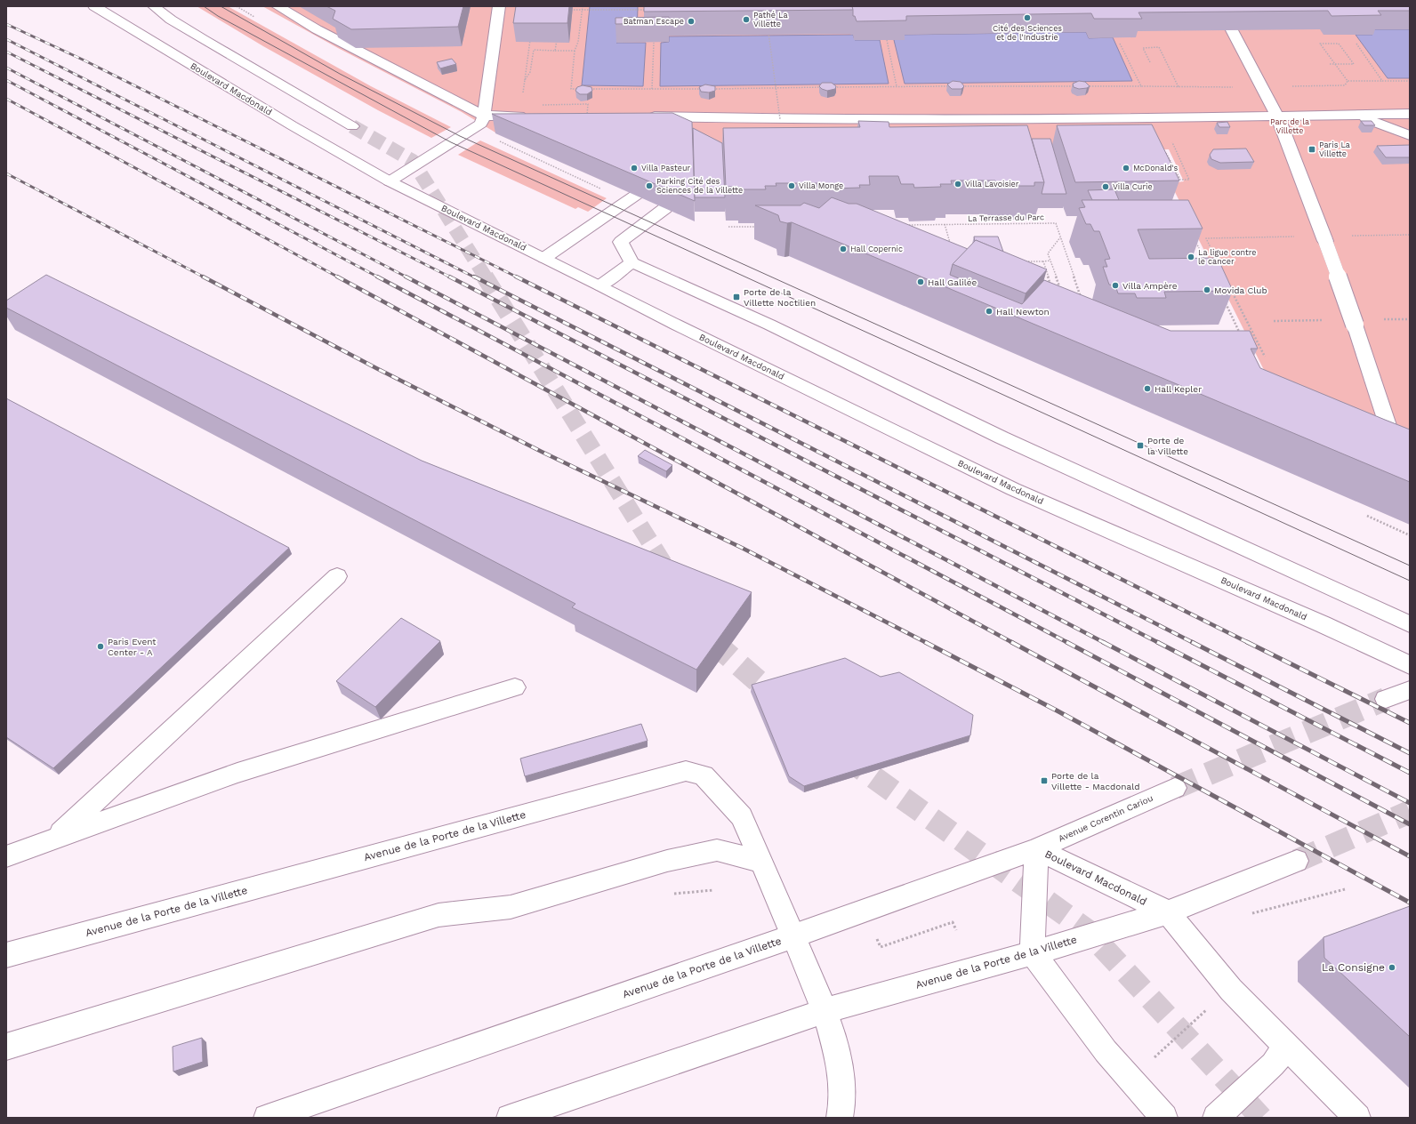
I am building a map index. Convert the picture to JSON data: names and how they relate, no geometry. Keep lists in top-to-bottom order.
{
  "streets": {
    "main road": ["Boulevard Macdonald", "Avenue Corentin Cariou", "Avenue de la Porte de la Villette"],
    "path": ["La Terrasse du Parc"]
  },
  "crossings": [
    ["Boulevard Macdonald", "Avenue Corentin Cariou"],
    ["Boulevard Macdonald", "Avenue de la Porte de la Villette"],
    ["Avenue Corentin Cariou", "Avenue de la Porte de la Villette"]
  ],
  "parks": ["Parc de la Villette"],
  "places": {
    "other": [
      "Cité des Sciences et de l'Industrie",
      "Pathé La Villette",
      "Batman Escape",
      "Villa Pasteur",
      "McDonald's",
      "Villa Lavoisier",
      "Parking Cité des Sciences de la Villette",
      "Villa Monge",
      "Villa Curie",
      "Hall Copernic",
      "La ligue contre le cancer",
      "Hall Galilée",
      "Villa Ampère",
      "Movida Club",
      "Hall Newton",
      "Hall Kepler",
      "Paris Event Center - A",
      "La Consigne"
    ],
    "transit": [
      "Paris La Villette",
      "Porte de la Villette Noctilien",
      "Porte de la Villette",
      "Porte de la Villette - Macdonald"
    ]
  }
}
